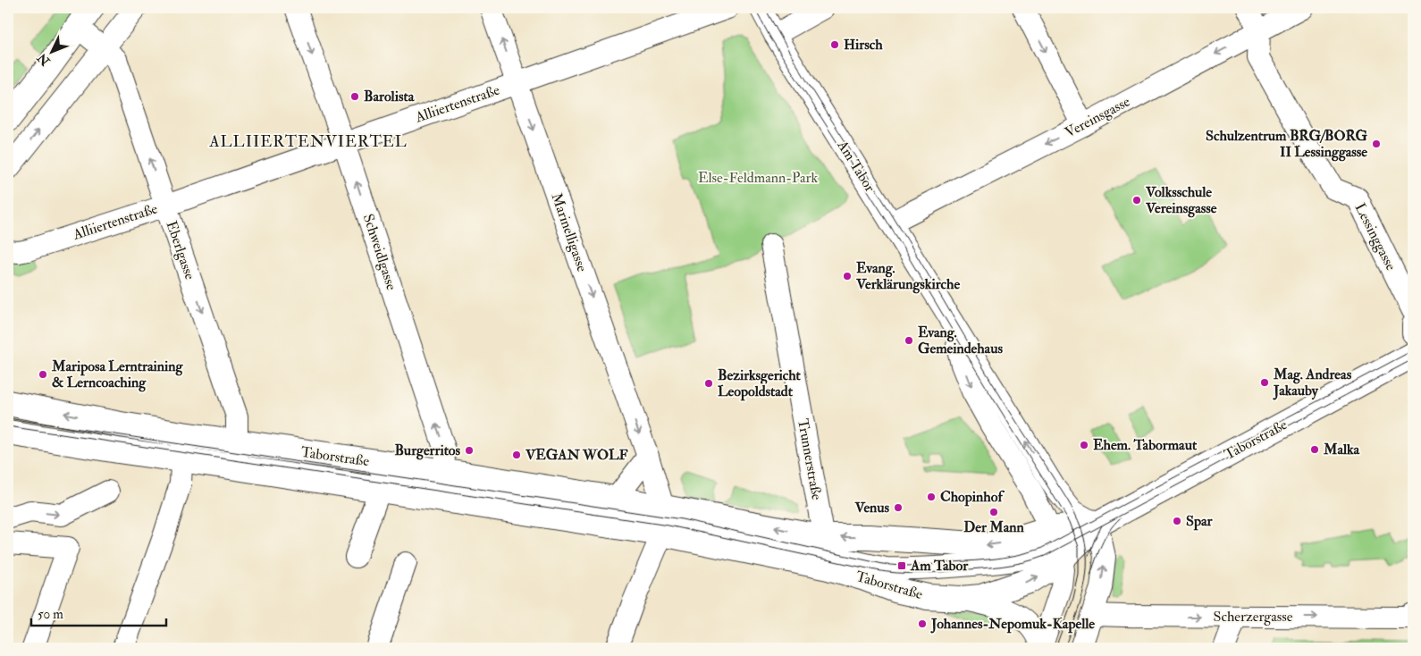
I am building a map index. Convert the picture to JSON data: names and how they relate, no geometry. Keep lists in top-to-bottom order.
{
  "streets": {
    "main road": ["Taborstraße"],
    "street": [
      "Alliiertenstraße",
      "Vereinsgasse",
      "Am Tabor",
      "Marinelligasse",
      "Lessinggasse",
      "Eberlgasse",
      "Schweidlgasse",
      "Trunnerstraße",
      "Scherzergasse"
    ]
  },
  "crossings": [
    ["Alliiertenstraße", "Marinelligasse"],
    ["Alliiertenstraße", "Eberlgasse"],
    ["Alliiertenstraße", "Schweidlgasse"],
    ["Vereinsgasse", "Am Tabor"],
    ["Vereinsgasse", "Lessinggasse"],
    ["Am Tabor", "Taborstraße"],
    ["Marinelligasse", "Taborstraße"],
    ["Eberlgasse", "Taborstraße"],
    ["Schweidlgasse", "Taborstraße"],
    ["Taborstraße", "Trunnerstraße"]
  ],
  "one_way": ["Vereinsgasse", "Scherzergasse"],
  "districts": ["ALLIIERTENVIERTEL"],
  "parks": ["Else-Feldmann-Park"],
  "places": {
    "other": [
      "Hirsch",
      "Barolista",
      "Schulzentrum BRG/BORG II Lessinggasse",
      "Volksschule Vereinsgasse",
      "Evang. Verklärungskirche",
      "Evang. Gemeindehaus",
      "Mariposa Lerntraining & Lerncoaching",
      "Mag. Andreas Jakauby",
      "Bezirksgericht Leopoldstadt",
      "Ehem. Tabormaut",
      "Malka",
      "Burgerritos",
      "VEGAN WOLF",
      "Chopinhof",
      "Venus",
      "Der Mann",
      "Spar",
      "Johannes-Nepomuk-Kapelle"
    ],
    "transit": ["Am Tabor"]
  },
  "scale_bar": "50 m",
  "north": "bottom left"
}
